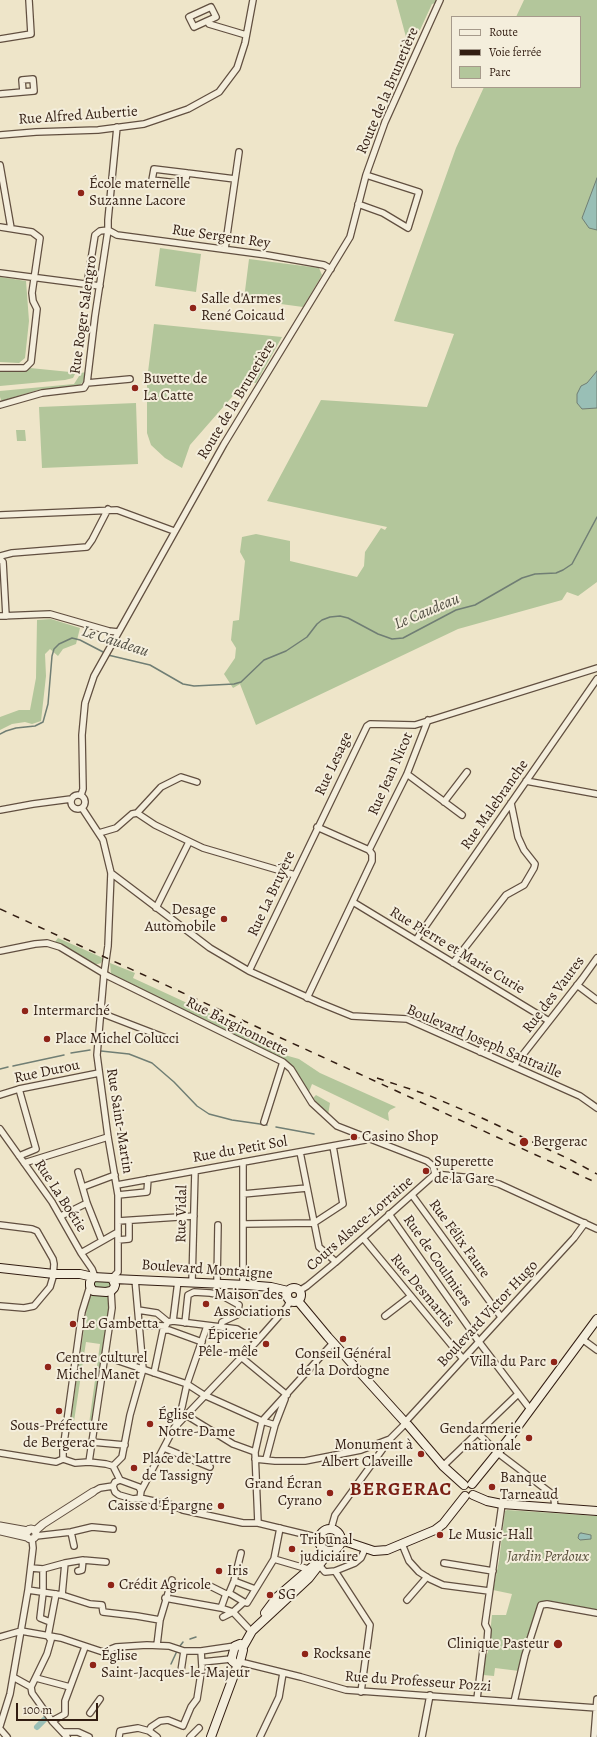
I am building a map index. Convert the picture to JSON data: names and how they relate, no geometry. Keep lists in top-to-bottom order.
{
  "streets": {
    "main road": ["Boulevard Montaigne"],
    "street": [
      "Route de la Brunetière",
      "Rue Alfred Aubertie",
      "Rue Sergent Rey",
      "Rue Roger Salengro",
      "Rue Lesage",
      "Rue Jean Nicot",
      "Rue Malebranche",
      "Rue La Bruyère",
      "Rue Pierre et Marie Curie",
      "Rue des Vaures",
      "Rue Bargironnette",
      "Boulevard Joseph Santraille",
      "Rue Durou",
      "Rue Saint-Martin",
      "Rue du Petit Sol",
      "Rue La Boétie",
      "Rue Vidal",
      "Cours Alsace-Lorraine",
      "Rue Félix Faure",
      "Rue de Coulmiers",
      "Rue Desmartis",
      "Boulevard Victor Hugo",
      "Rue du Professeur Pozzi"
    ]
  },
  "crossings": [
    ["Route de la Brunetière", "Rue Sergent Rey"],
    ["Route de la Brunetière", "Rue Saint-Martin"],
    ["Rue Alfred Aubertie", "Rue Roger Salengro"],
    ["Rue Sergent Rey", "Rue Roger Salengro"],
    ["Rue Lesage", "Rue Jean Nicot"],
    ["Rue Lesage", "Rue La Bruyère"],
    ["Rue Jean Nicot", "Rue Pierre et Marie Curie"],
    ["Rue Jean Nicot", "Boulevard Joseph Santraille"],
    ["Rue Malebranche", "Rue Pierre et Marie Curie"],
    ["Rue La Bruyère", "Boulevard Joseph Santraille"],
    ["Rue Pierre et Marie Curie", "Rue des Vaures"],
    ["Rue des Vaures", "Boulevard Joseph Santraille"],
    ["Rue Bargironnette", "Rue Saint-Martin"],
    ["Rue Bargironnette", "Rue du Petit Sol"],
    ["Rue Bargironnette", "Cours Alsace-Lorraine"],
    ["Boulevard Joseph Santraille", "Rue Saint-Martin"],
    ["Rue Durou", "Rue Saint-Martin"],
    ["Rue Saint-Martin", "Rue du Petit Sol"],
    ["Rue du Petit Sol", "Rue Vidal"],
    ["Rue Vidal", "Boulevard Montaigne"],
    ["Cours Alsace-Lorraine", "Rue Félix Faure"],
    ["Cours Alsace-Lorraine", "Rue de Coulmiers"],
    ["Cours Alsace-Lorraine", "Boulevard Montaigne"],
    ["Cours Alsace-Lorraine", "Rue Desmartis"],
    ["Rue Félix Faure", "Boulevard Victor Hugo"],
    ["Rue de Coulmiers", "Boulevard Victor Hugo"],
    ["Rue Desmartis", "Boulevard Victor Hugo"]
  ],
  "districts": ["BERGERAC"],
  "water": ["Le Caudeau"],
  "parks": ["Jardin Perdoux"],
  "places": [
    "École maternelle Suzanne Lacore",
    "Salle d'Armes René Coicaud",
    "Buvette de La Catte",
    "Desage Automobile",
    "Intermarché",
    "Place Michel Colucci",
    "Casino Shop",
    "Bergerac",
    "Superette de la Gare",
    "Maison des Associations",
    "Le Gambetta",
    "Conseil Général de la Dordogne",
    "Épicerie Pêle-mêle",
    "Villa du Parc",
    "Centre culturel Michel Manet",
    "Sous-Préfecture de Bergerac",
    "Église Notre-Dame",
    "Gendarmerie nationale",
    "Monument à Albert Claveille",
    "Place de Lattre de Tassigny",
    "Banque Tarneaud",
    "Grand Écran Cyrano",
    "Caisse d'Épargne",
    "Le Music-Hall",
    "Tribunal judiciaire",
    "Iris",
    "Crédit Agricole",
    "SG",
    "Clinique Pasteur",
    "Rocksane",
    "Église Saint-Jacques-le-Majeur"
  ],
  "legend": ["Route", "Voie ferrée", "Parc"],
  "scale_bar": "100 m"
}
